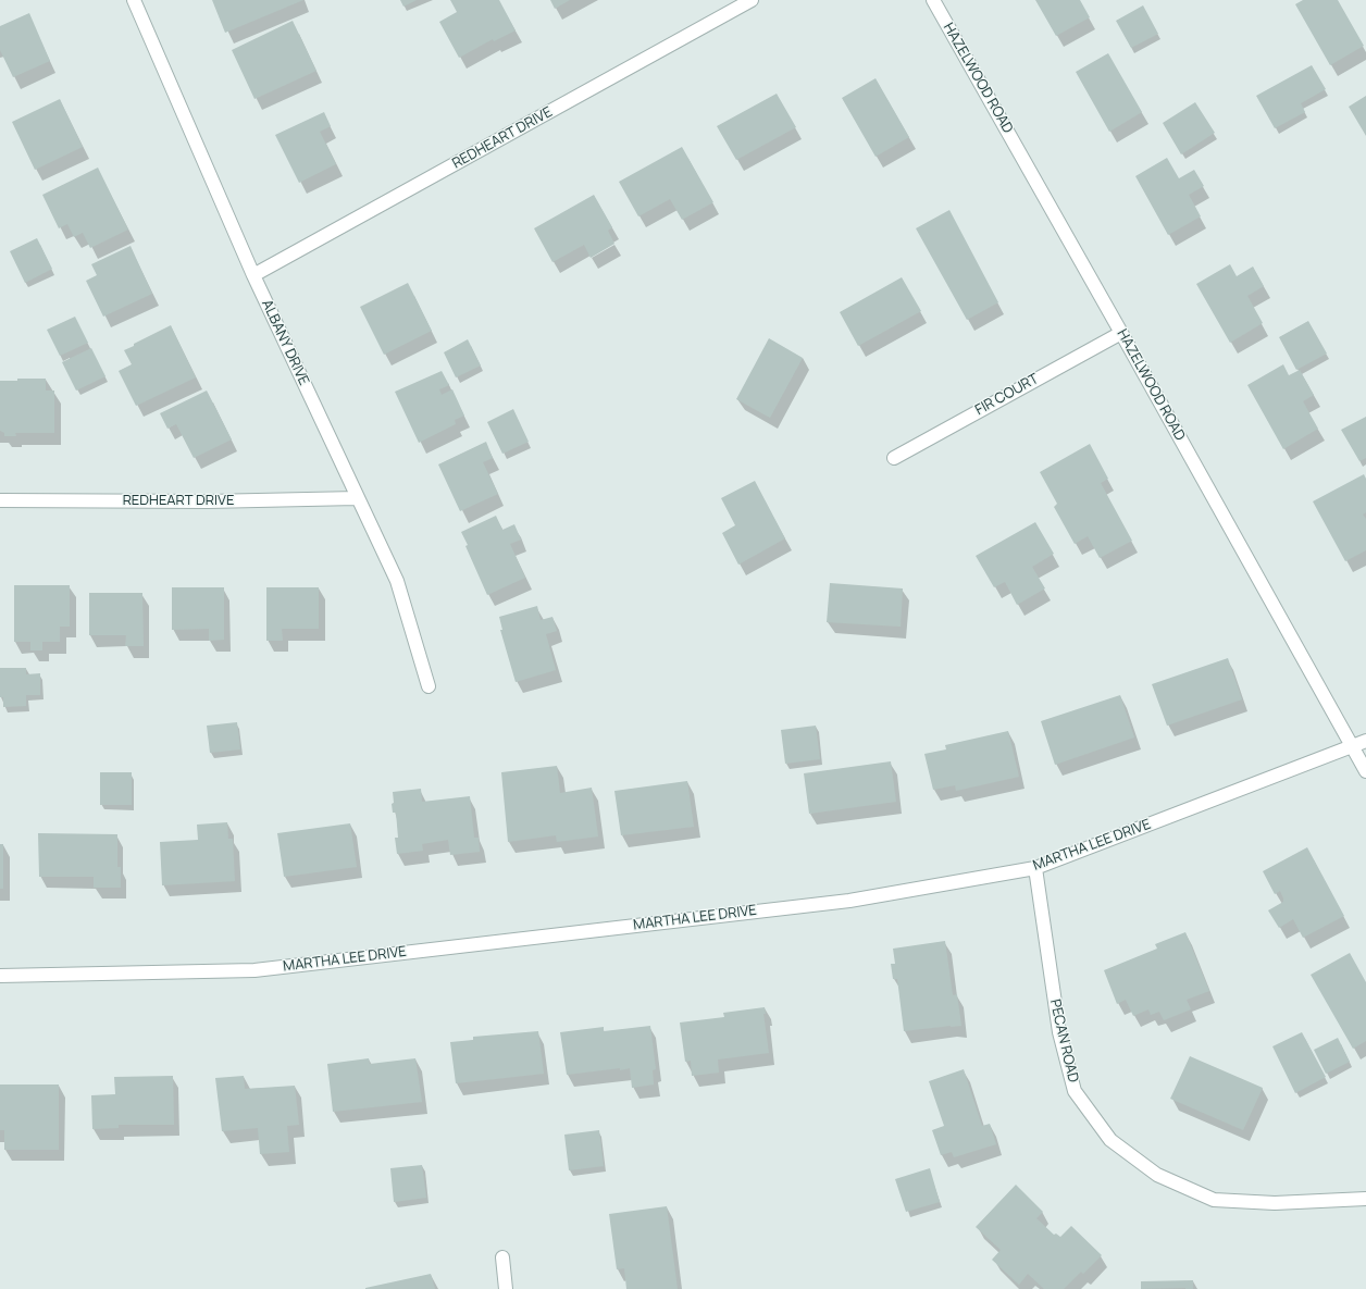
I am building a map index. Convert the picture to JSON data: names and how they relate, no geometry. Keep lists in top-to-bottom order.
{
  "streets": {
    "street": [
      "HAZELWOOD ROAD",
      "REDHEART DRIVE",
      "ALBANY DRIVE",
      "FIR COURT",
      "MARTHA LEE DRIVE",
      "PECAN ROAD"
    ]
  },
  "crossings": [
    ["HAZELWOOD ROAD", "FIR COURT"],
    ["HAZELWOOD ROAD", "MARTHA LEE DRIVE"],
    ["REDHEART DRIVE", "ALBANY DRIVE"],
    ["MARTHA LEE DRIVE", "PECAN ROAD"]
  ]
}
